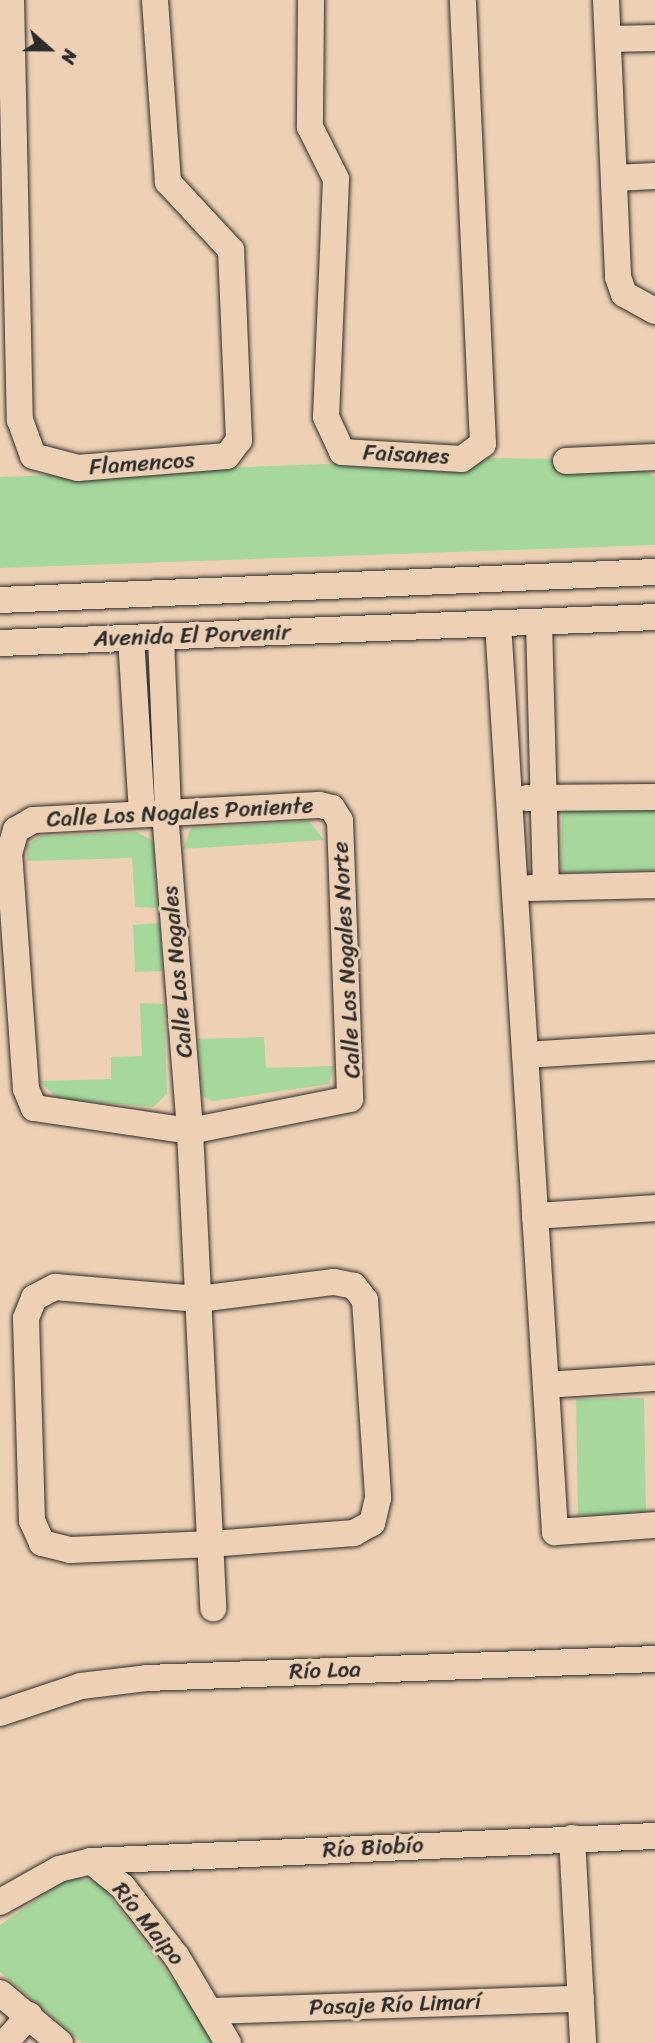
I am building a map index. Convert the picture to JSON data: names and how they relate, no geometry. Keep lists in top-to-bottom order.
{
  "streets": {
    "street": [
      "Faisanes",
      "Flamencos",
      "Avenida El Porvenir",
      "Calle Los Nogales Poniente",
      "Calle Los Nogales Norte",
      "Calle Los Nogales",
      "Río Loa",
      "Río Biobío",
      "Río Maipo",
      "Pasaje Río Limarí"
    ]
  },
  "crossings": [
    ["Avenida El Porvenir", "Calle Los Nogales"],
    ["Calle Los Nogales Poniente", "Calle Los Nogales Norte"],
    ["Calle Los Nogales Poniente", "Calle Los Nogales"],
    ["Calle Los Nogales Norte", "Calle Los Nogales"],
    ["Río Biobío", "Río Maipo"],
    ["Río Maipo", "Pasaje Río Limarí"]
  ],
  "north": "right"
}
